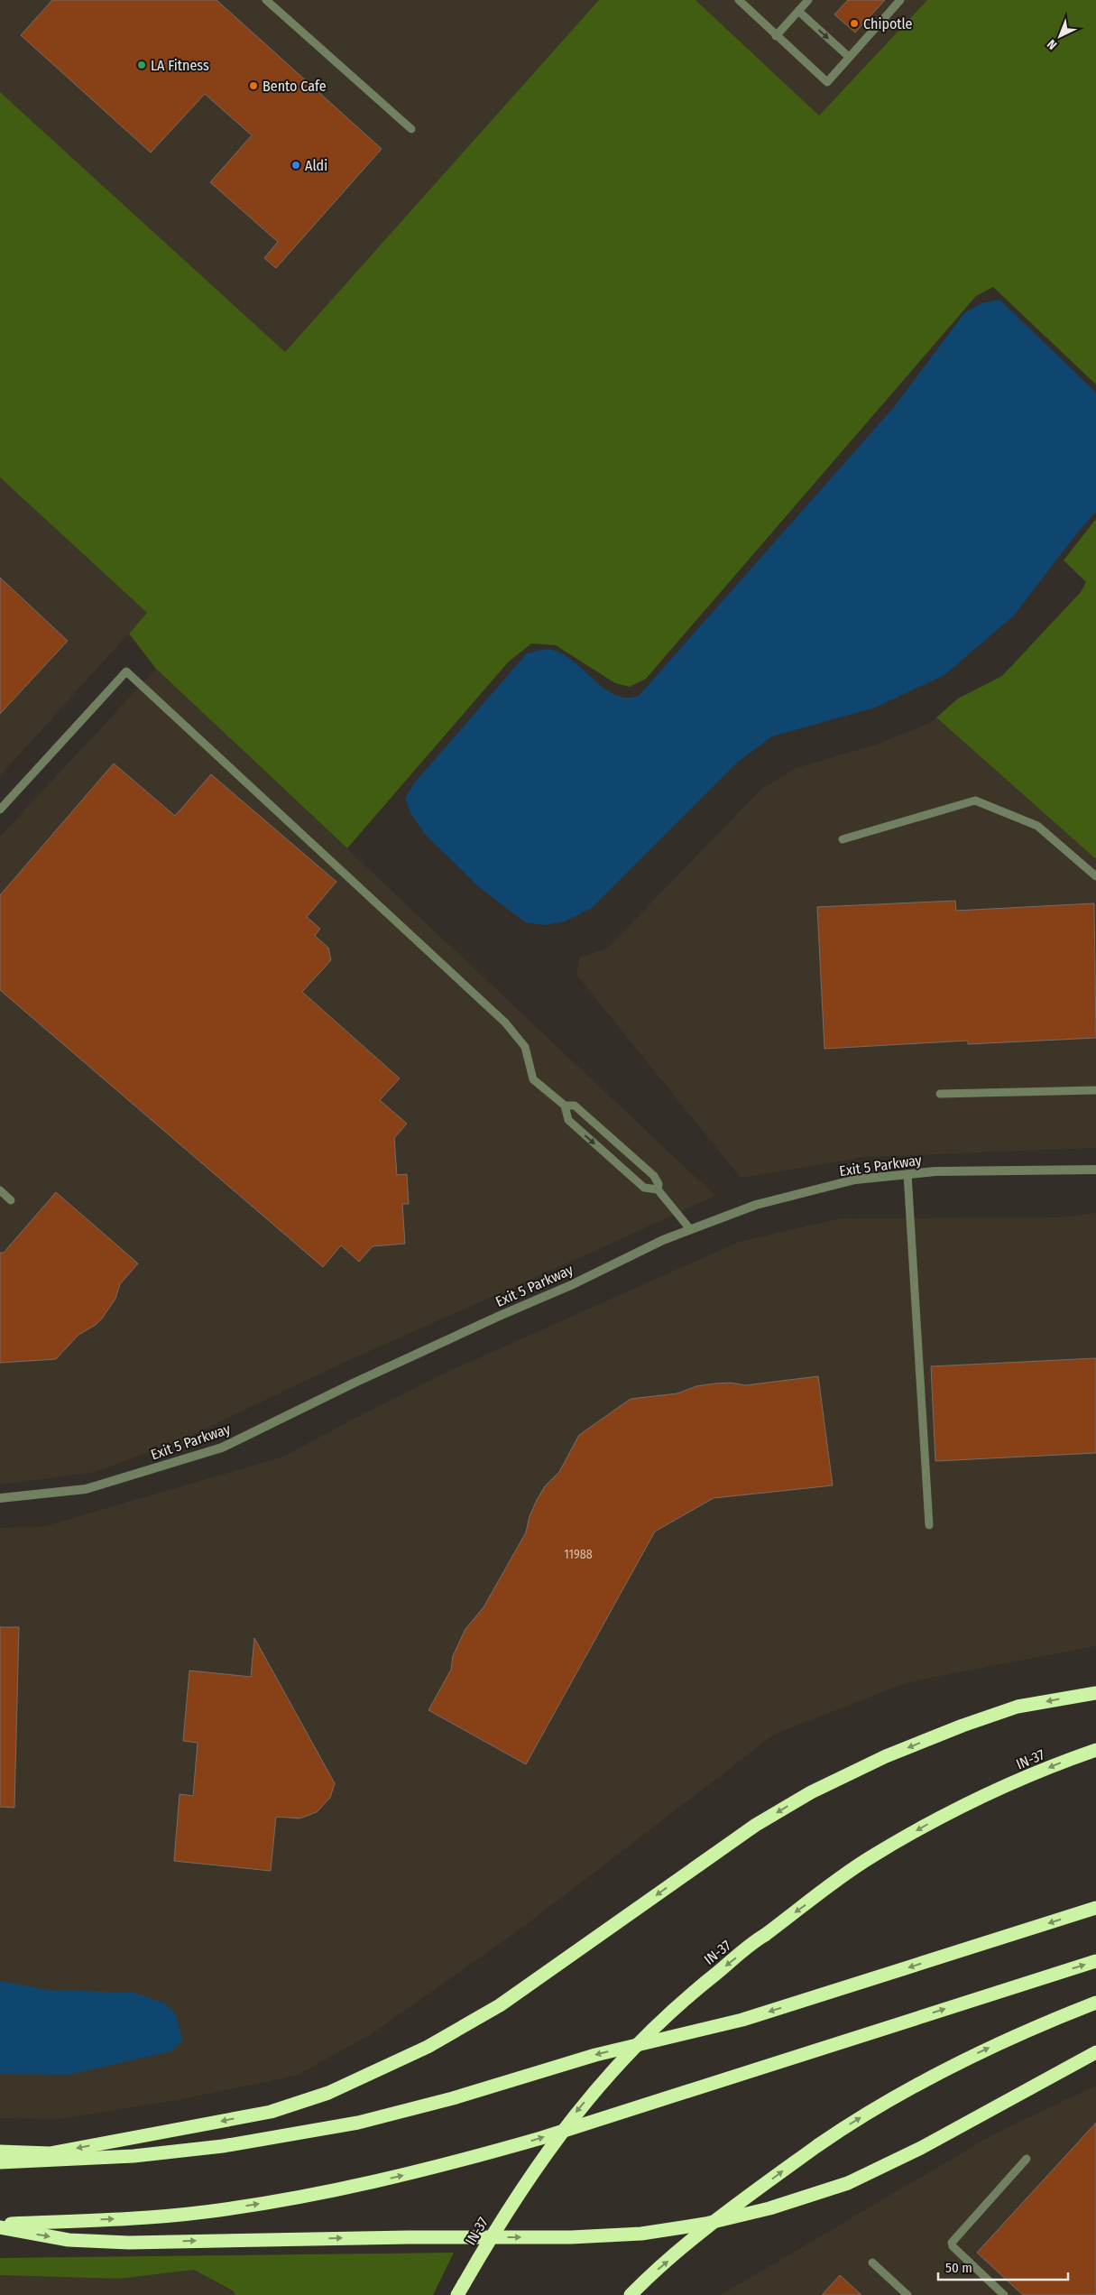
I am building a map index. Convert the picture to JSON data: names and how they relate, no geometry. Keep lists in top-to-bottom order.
{
  "streets": {
    "highway": ["IN-37"],
    "street": ["Exit 5 Parkway"]
  },
  "places": [
    "Chipotle",
    "LA Fitness",
    "Bento Cafe",
    "Aldi"
  ],
  "house_numbers": ["11988"],
  "scale_bar": "50 m",
  "north": "bottom left"
}
